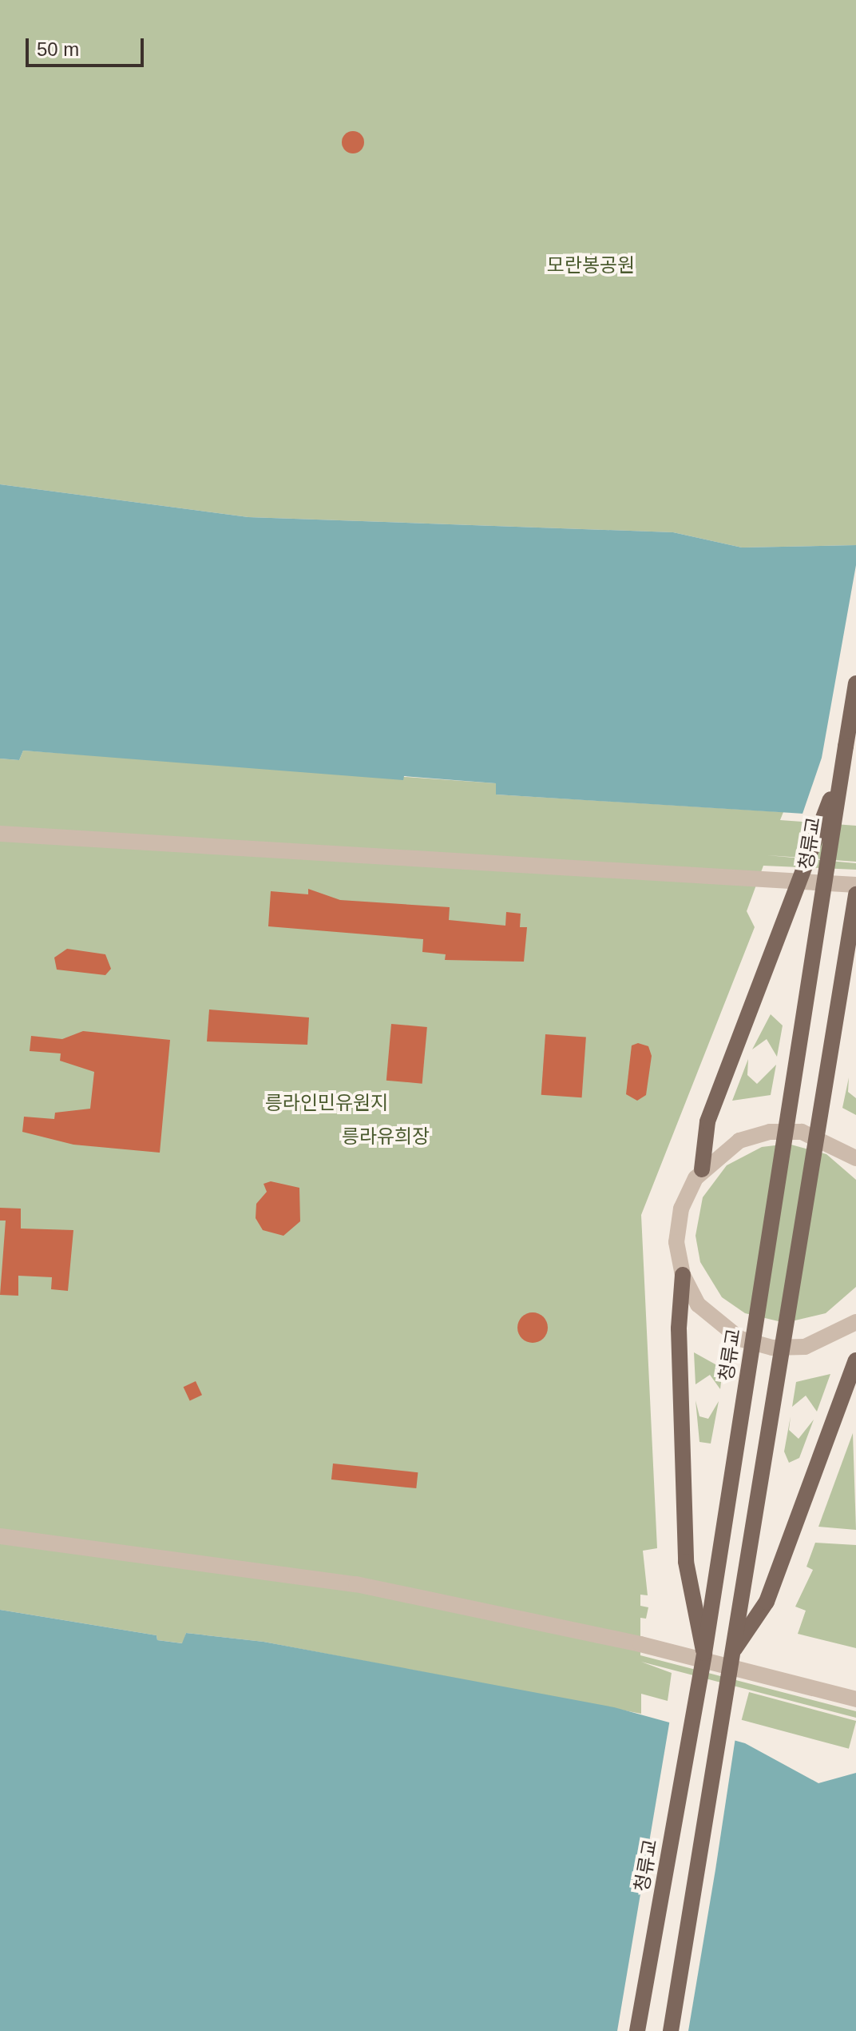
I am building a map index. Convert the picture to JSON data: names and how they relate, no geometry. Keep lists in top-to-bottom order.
{
  "streets": {
    "main road": ["청류교"]
  },
  "parks": ["모란봉공원", "릉라인민유원지", "릉라유희장"],
  "scale_bar": "50 m"
}
